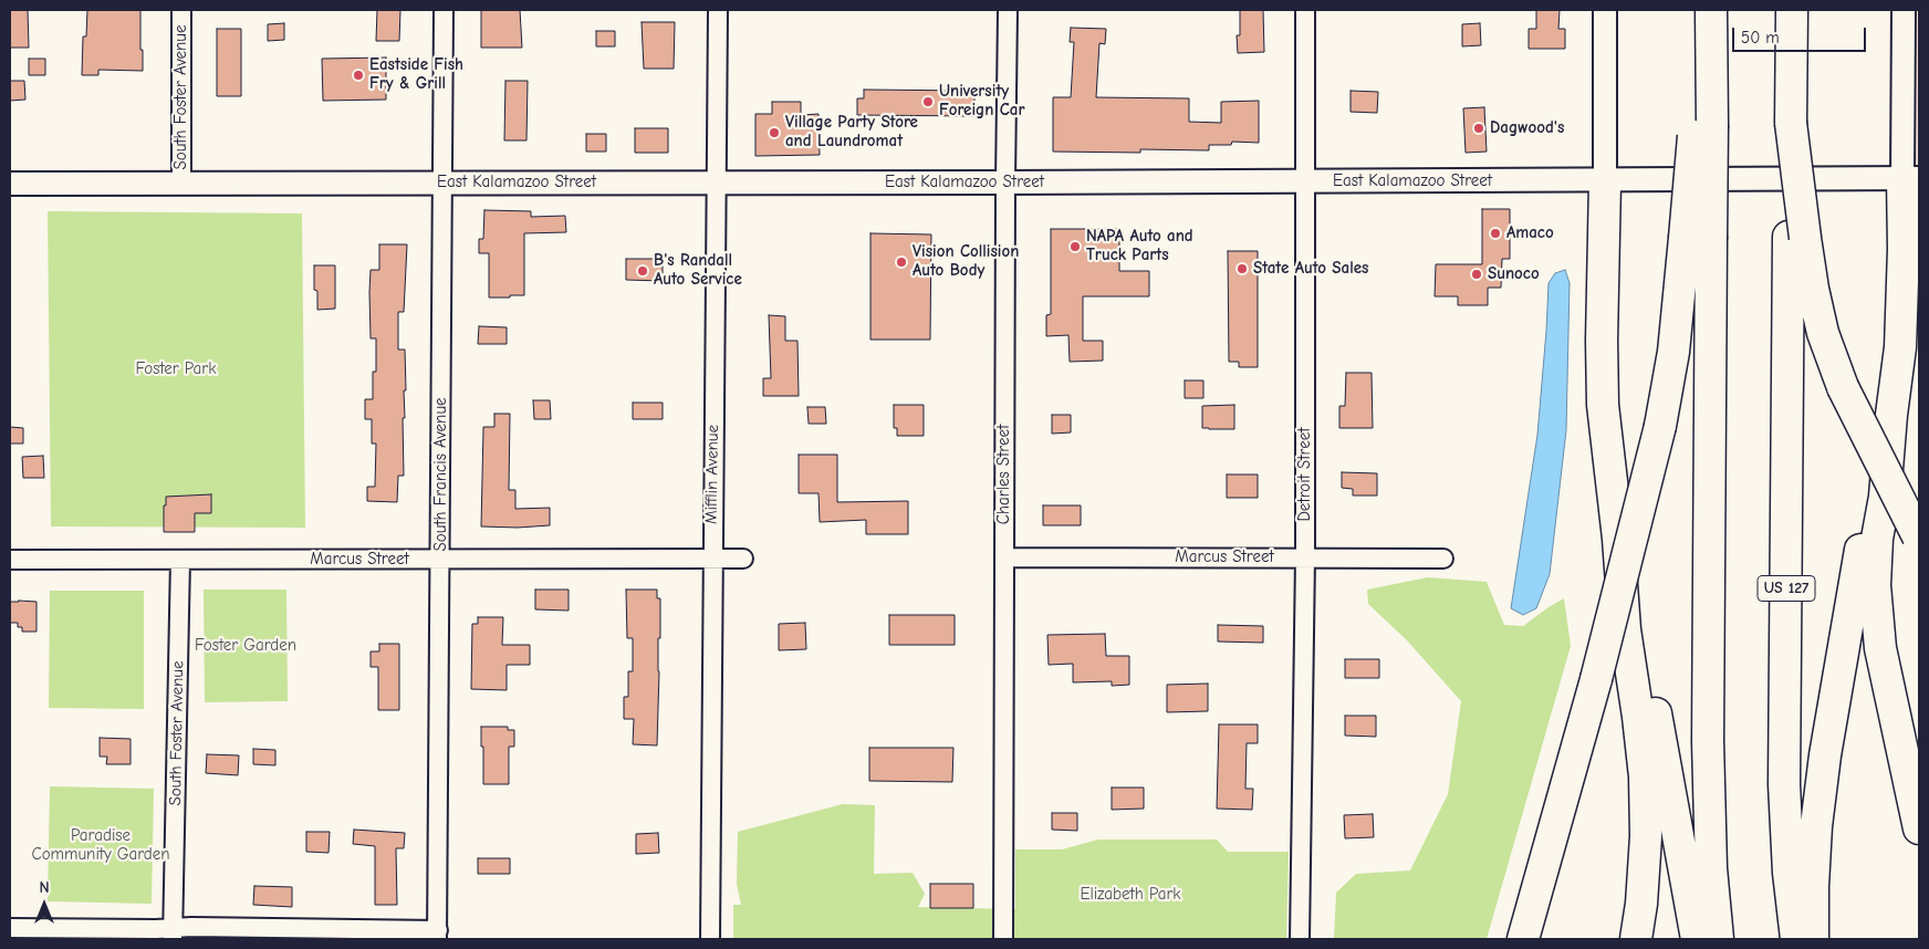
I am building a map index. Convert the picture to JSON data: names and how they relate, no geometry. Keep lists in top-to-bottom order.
{
  "streets": {
    "highway": ["US 127"],
    "street": [
      "South Foster Avenue",
      "East Kalamazoo Street",
      "South Francis Avenue",
      "Mifflin Avenue",
      "Charles Street",
      "Detroit Street",
      "Marcus Street"
    ]
  },
  "crossings": [
    ["South Foster Avenue", "East Kalamazoo Street"],
    ["South Foster Avenue", "Marcus Street"],
    ["East Kalamazoo Street", "South Francis Avenue"],
    ["East Kalamazoo Street", "Mifflin Avenue"],
    ["East Kalamazoo Street", "Charles Street"],
    ["East Kalamazoo Street", "Detroit Street"],
    ["South Francis Avenue", "Marcus Street"],
    ["Mifflin Avenue", "Marcus Street"],
    ["Charles Street", "Marcus Street"],
    ["Detroit Street", "Marcus Street"]
  ],
  "parks": [
    "Foster Park",
    "Foster Garden",
    "Paradise Community Garden",
    "Elizabeth Park"
  ],
  "places": [
    "Eastside Fish Fry & Grill",
    "University Foreign Car",
    "Dagwood's",
    "Village Party Store and Laundromat",
    "Amaco",
    "NAPA Auto and Truck Parts",
    "Vision Collision Auto Body",
    "State Auto Sales",
    "B's Randall Auto Service",
    "Sunoco"
  ],
  "scale_bar": "50 m",
  "north": "top"
}
